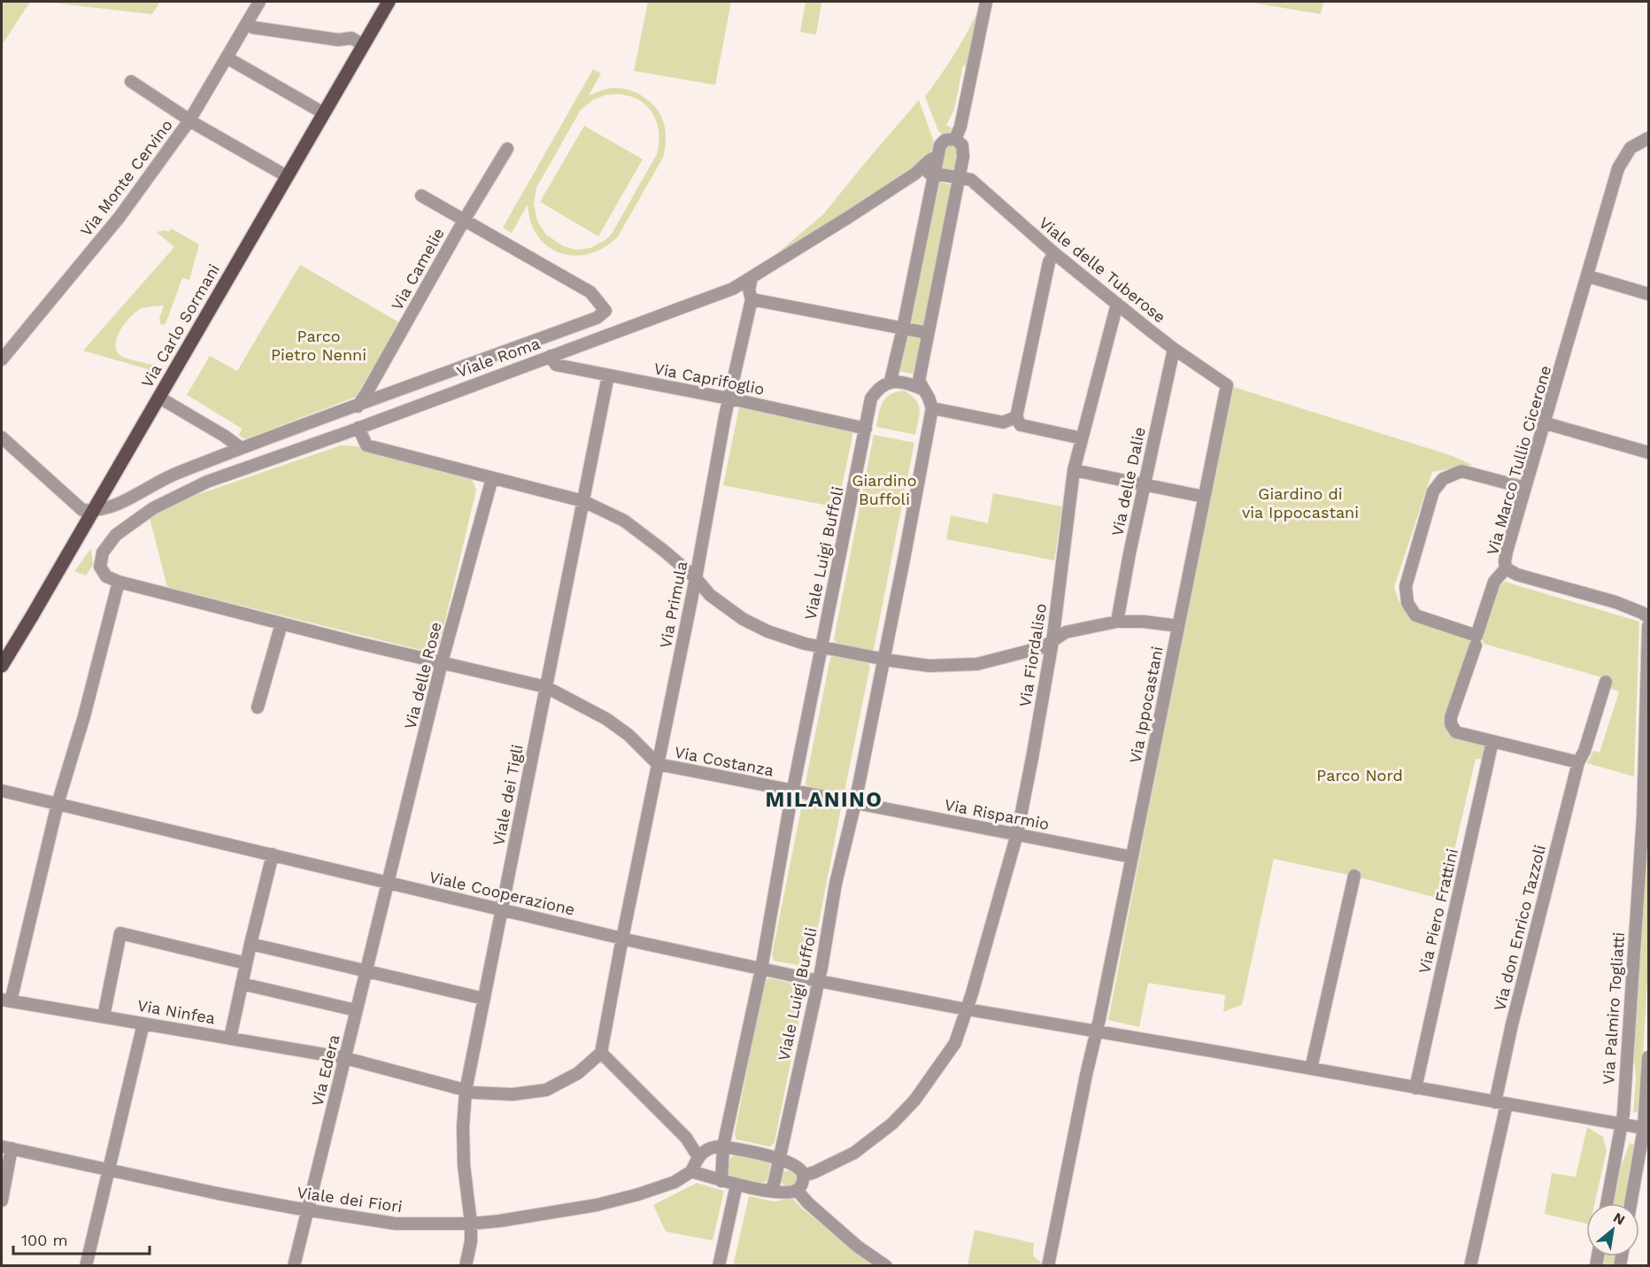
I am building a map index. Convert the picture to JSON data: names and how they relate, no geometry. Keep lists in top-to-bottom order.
{
  "streets": {
    "main road": ["Via Carlo Sormani"],
    "street": [
      "Via Monte Cervino",
      "Via Camelie",
      "Viale delle Tuberose",
      "Viale Roma",
      "Via Caprifoglio",
      "Via Marco Tullio Cicerone",
      "Via delle Dalie",
      "Viale Luigi Buffoli",
      "Via Primula",
      "Via Fiordaliso",
      "Via delle Rose",
      "Via Ippocastani",
      "Via Costanza",
      "Viale dei Tigli",
      "Via Risparmio",
      "Viale Cooperazione",
      "Via Piero Frattini",
      "Via don Enrico Tazzoli",
      "Via Palmiro Togliatti",
      "Via Ninfea",
      "Via Edera",
      "Viale dei Fiori"
    ]
  },
  "crossings": [
    ["Via Camelie", "Viale Roma"],
    ["Viale delle Tuberose", "Viale Roma"],
    ["Viale delle Tuberose", "Via delle Dalie"],
    ["Viale delle Tuberose", "Via Fiordaliso"],
    ["Viale delle Tuberose", "Via Ippocastani"],
    ["Via Carlo Sormani", "Viale Roma"],
    ["Viale Roma", "Via Caprifoglio"],
    ["Viale Roma", "Via Primula"],
    ["Viale Roma", "Via Costanza"],
    ["Via Caprifoglio", "Viale Luigi Buffoli"],
    ["Via Caprifoglio", "Via Primula"],
    ["Via Caprifoglio", "Viale dei Tigli"],
    ["Viale Luigi Buffoli", "Via Costanza"],
    ["Viale Luigi Buffoli", "Via Risparmio"],
    ["Viale Luigi Buffoli", "Viale Cooperazione"],
    ["Via Primula", "Via Costanza"],
    ["Via Primula", "Viale Cooperazione"],
    ["Via Primula", "Via Ninfea"],
    ["Via Fiordaliso", "Via Risparmio"],
    ["Via Fiordaliso", "Viale Cooperazione"],
    ["Via delle Rose", "Via Costanza"],
    ["Via delle Rose", "Viale Cooperazione"],
    ["Via delle Rose", "Via Edera"],
    ["Via Ippocastani", "Via Risparmio"],
    ["Via Ippocastani", "Viale Cooperazione"],
    ["Via Costanza", "Viale dei Tigli"],
    ["Viale dei Tigli", "Viale Cooperazione"],
    ["Viale dei Tigli", "Via Ninfea"],
    ["Viale dei Tigli", "Viale dei Fiori"],
    ["Viale Cooperazione", "Via Piero Frattini"],
    ["Viale Cooperazione", "Via don Enrico Tazzoli"],
    ["Viale Cooperazione", "Via Palmiro Togliatti"],
    ["Viale Cooperazione", "Via Edera"],
    ["Via Ninfea", "Via Edera"],
    ["Via Edera", "Viale dei Fiori"]
  ],
  "districts": ["MILANINO"],
  "parks": [
    "Parco Pietro Nenni",
    "Giardino Buffoli",
    "Giardino di via Ippocastani",
    "Parco Nord"
  ],
  "scale_bar": "100 m",
  "north": "top right"
}
